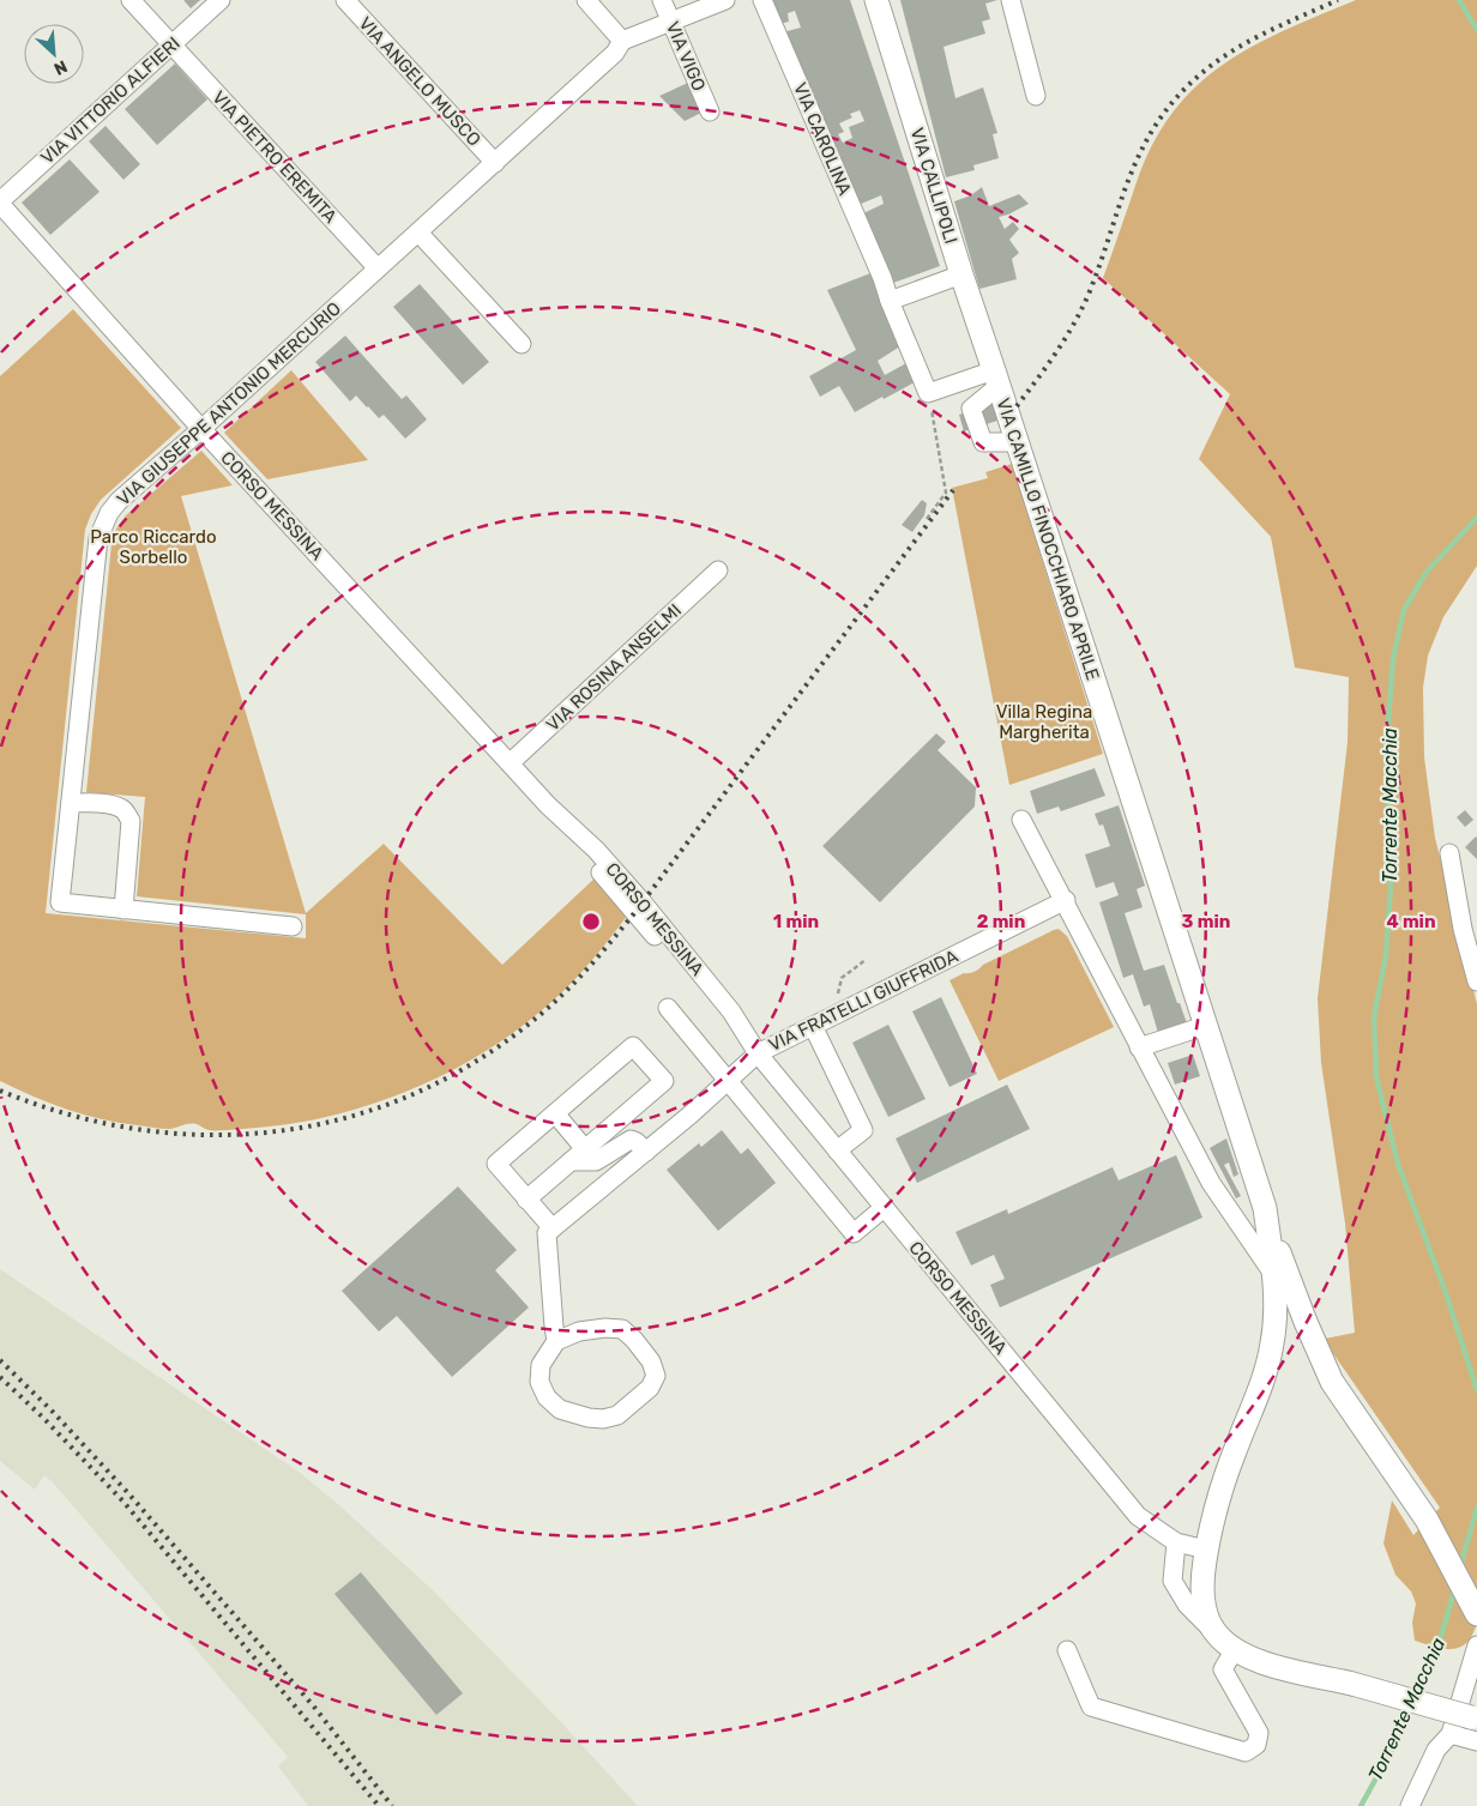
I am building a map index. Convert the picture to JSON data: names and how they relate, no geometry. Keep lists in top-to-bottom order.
{
  "streets": {
    "main road": ["VIA CALLIPOLI", "VIA CAMILLO FINOCCHIARO APRILE"],
    "street": [
      "VIA VIGO",
      "VIA ANGELO MUSCO",
      "VIA VITTORIO ALFIERI",
      "VIA CAROLINA",
      "VIA PIETRO EREMITA",
      "VIA GIUSEPPE ANTONIO MERCURIO",
      "CORSO MESSINA",
      "VIA ROSINA ANSELMI",
      "VIA FRATELLI GIUFFRIDA"
    ]
  },
  "crossings": [
    ["VIA ANGELO MUSCO", "VIA GIUSEPPE ANTONIO MERCURIO"],
    ["VIA VITTORIO ALFIERI", "VIA PIETRO EREMITA"],
    ["VIA VITTORIO ALFIERI", "CORSO MESSINA"],
    ["VIA PIETRO EREMITA", "VIA GIUSEPPE ANTONIO MERCURIO"],
    ["VIA CALLIPOLI", "VIA CAMILLO FINOCCHIARO APRILE"],
    ["VIA GIUSEPPE ANTONIO MERCURIO", "CORSO MESSINA"],
    ["CORSO MESSINA", "VIA ROSINA ANSELMI"],
    ["CORSO MESSINA", "VIA FRATELLI GIUFFRIDA"]
  ],
  "water": ["Torrente Macchia"],
  "parks": ["Parco Riccardo Sorbello", "Villa Regina Margherita"],
  "north": "bottom right",
  "rings": [
    "1 min",
    "2 min",
    "3 min",
    "4 min"
  ]
}
